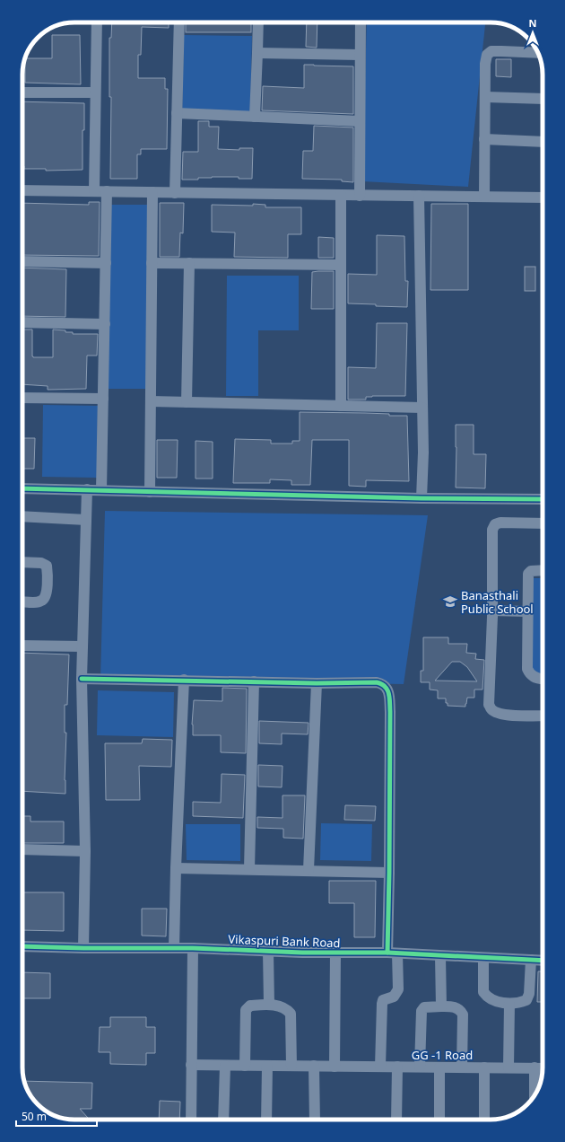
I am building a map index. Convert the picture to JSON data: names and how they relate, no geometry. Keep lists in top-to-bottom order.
{
  "streets": {
    "street": ["Vikaspuri Bank Road", "GG -1 Road"]
  },
  "places": {
    "school or university": ["Banasthali Public School"]
  },
  "scale_bar": "50 m",
  "north": "top"
}
